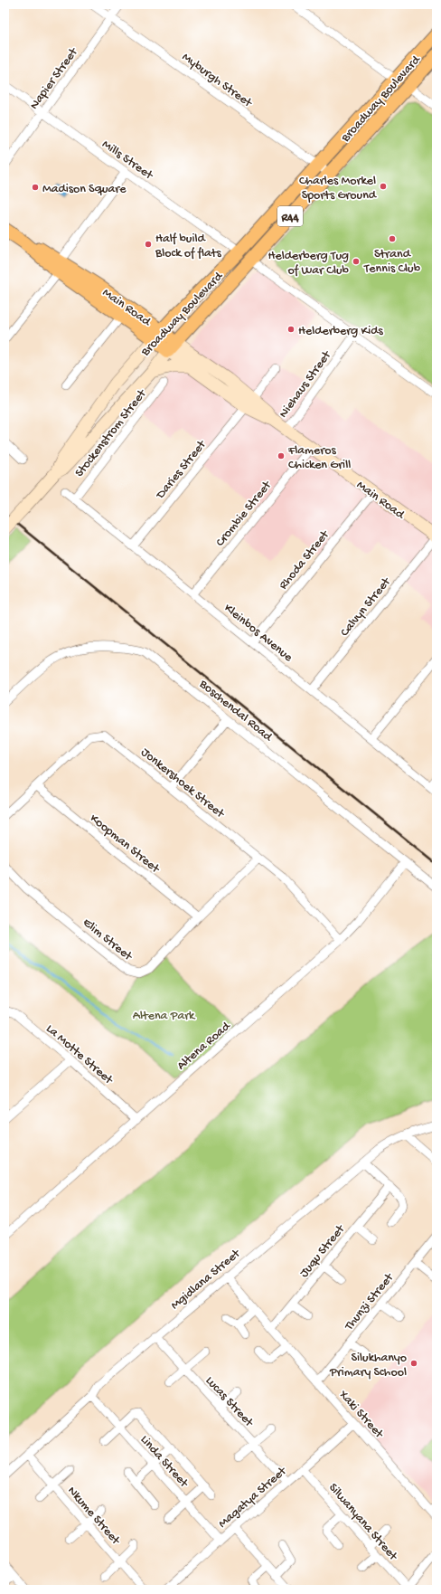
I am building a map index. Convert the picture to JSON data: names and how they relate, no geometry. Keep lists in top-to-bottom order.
{
  "streets": {
    "main road": ["Broadway Boulevard", "R44", "Main Road"],
    "street": [
      "Napier Street",
      "Myburgh Street",
      "Mills Street",
      "Niehaus Street",
      "Stockenstrom Street",
      "Daries Street",
      "Crombie Street",
      "Rhoda Street",
      "Calvyn Street",
      "Kleinbos Avenue",
      "Boschendal Road",
      "Jonkershoek Street",
      "Koopman Street",
      "Elim Street",
      "Altena Road",
      "La Motte Street",
      "Juqu Street",
      "Mgidlana Street",
      "Thunzi Street",
      "Lucas Street",
      "Xaki Street",
      "Linda Street",
      "Magatya Street",
      "Nkume Street",
      "Silwanyana Street"
    ]
  },
  "crossings": [
    ["Napier Street", "Myburgh Street"],
    ["Napier Street", "Mills Street"],
    ["Myburgh Street", "Broadway Boulevard"],
    ["Broadway Boulevard", "Mills Street"],
    ["Broadway Boulevard", "Main Road"],
    ["Main Road", "Niehaus Street"],
    ["Main Road", "Daries Street"],
    ["Main Road", "Crombie Street"],
    ["Main Road", "Rhoda Street"],
    ["Main Road", "Calvyn Street"],
    ["Stockenstrom Street", "Kleinbos Avenue"],
    ["Daries Street", "Kleinbos Avenue"],
    ["Crombie Street", "Kleinbos Avenue"],
    ["Rhoda Street", "Kleinbos Avenue"],
    ["Calvyn Street", "Kleinbos Avenue"],
    ["Boschendal Road", "Altena Road"],
    ["Jonkershoek Street", "Koopman Street"],
    ["Jonkershoek Street", "Elim Street"],
    ["Jonkershoek Street", "Altena Road"],
    ["Koopman Street", "Elim Street"],
    ["Altena Road", "La Motte Street"],
    ["Juqu Street", "Xaki Street"],
    ["Mgidlana Street", "Lucas Street"],
    ["Mgidlana Street", "Xaki Street"],
    ["Mgidlana Street", "Linda Street"],
    ["Mgidlana Street", "Nkume Street"],
    ["Thunzi Street", "Xaki Street"],
    ["Lucas Street", "Magatya Street"],
    ["Xaki Street", "Magatya Street"],
    ["Linda Street", "Magatya Street"],
    ["Magatya Street", "Silwanyana Street"]
  ],
  "parks": ["Altena Park"],
  "places": [
    "Charles Morkel Sports Ground",
    "Madison Square",
    "Strand Tennis Club",
    "Half build Block of flats",
    "Helderberg Tug of War Club",
    "Helderberg Kids",
    "Flameros Chicken Grill",
    "Silukhanyo Primary School"
  ]
}
